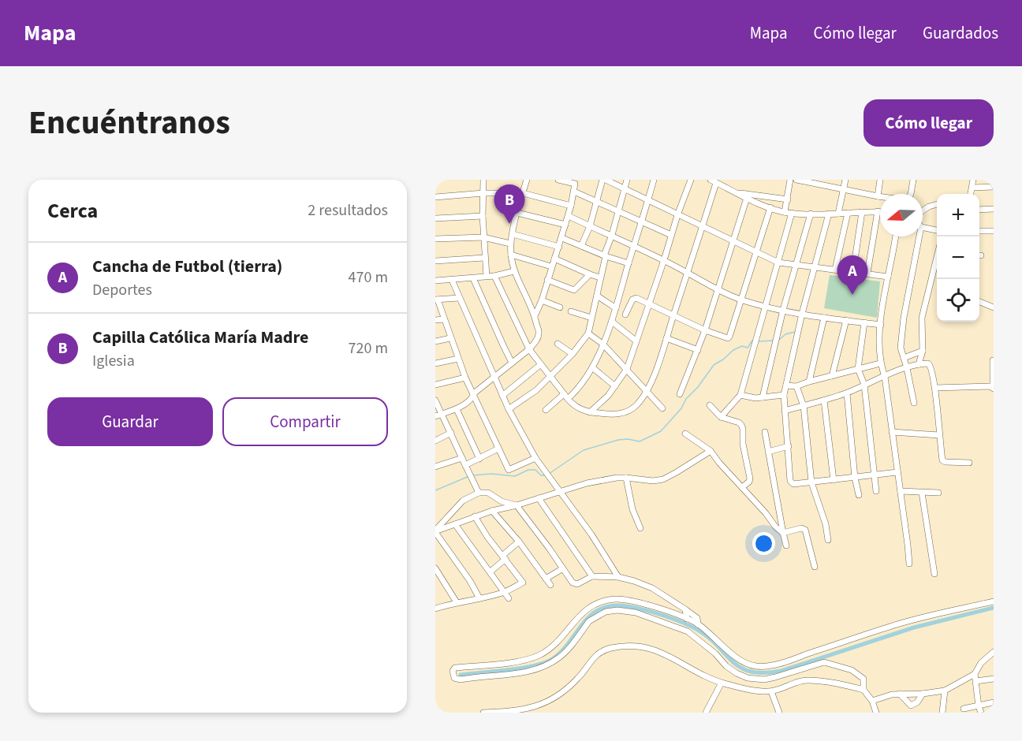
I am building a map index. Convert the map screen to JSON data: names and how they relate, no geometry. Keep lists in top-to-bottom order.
{
  "north": "left",
  "page": {
    "header": "Mapa",
    "nav": ["Mapa", "Cómo llegar", "Guardados"],
    "title": "Encuéntranos",
    "buttons": [
      "Cómo llegar",
      ["Guardar", "Compartir"]
    ],
    "heading": ["Cerca", "2 resultados"],
    "pins": ["B", "A"],
    "map_buttons": ["+", "−"],
    "list": [
      {
        "mark": "A",
        "name": "Cancha de Futbol (tierra)",
        "note": "Deportes",
        "value": "470 m"
      },
      {
        "mark": "B",
        "name": "Capilla Católica María Madre",
        "note": "Iglesia",
        "value": "720 m"
      }
    ]
  }
}
